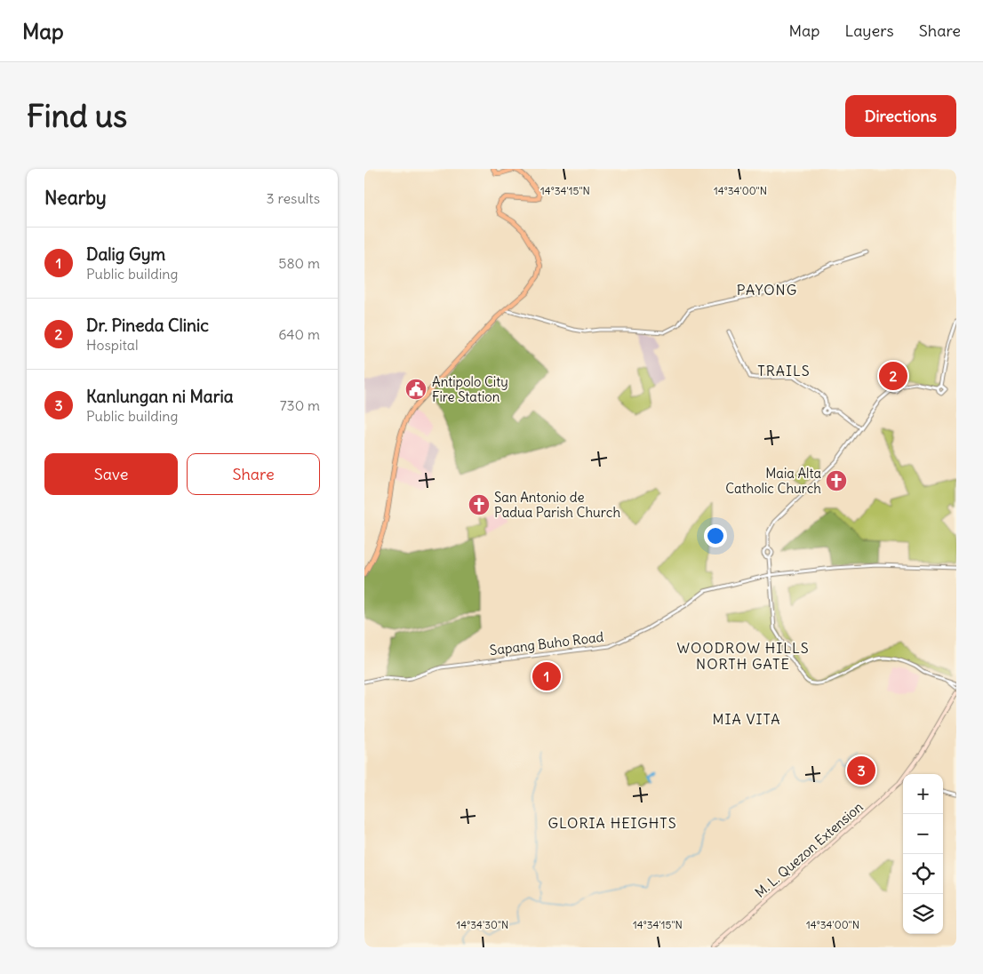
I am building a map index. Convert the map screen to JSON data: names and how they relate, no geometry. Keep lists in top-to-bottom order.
{
  "streets": {
    "main road": ["M. L. Quezon Extension"],
    "street": ["Sapang Buho Road"]
  },
  "districts": [
    "PAYONG",
    "TRAILS",
    "WOODROW HILLS NORTH GATE",
    "MIA VITA",
    "GLORIA HEIGHTS"
  ],
  "places": {
    "public building": ["Antipolo City Fire Station"],
    "church": ["Maia Alta Catholic Church", "San Antonio de Padua Parish Church"]
  },
  "page": {
    "header": "Map",
    "nav": ["Map", "Layers", "Share"],
    "buttons": [
      "Directions",
      ["Save", "Share"]
    ],
    "title": "Find us",
    "heading": ["Nearby", "3 results"],
    "list": [
      {
        "mark": "1",
        "name": "Dalig Gym",
        "note": "Public building",
        "value": "580 m"
      },
      {
        "mark": "2",
        "name": "Dr. Pineda Clinic",
        "note": "Hospital",
        "value": "640 m"
      },
      {
        "mark": "3",
        "name": "Kanlungan ni Maria",
        "note": "Public building",
        "value": "730 m"
      }
    ],
    "pins": ["2", "1", "3"],
    "map_buttons": ["+", "−"]
  },
  "coordinates": ["14°34'15\"N", "14°34'00\"N", "14°34'30\"N"]
}
